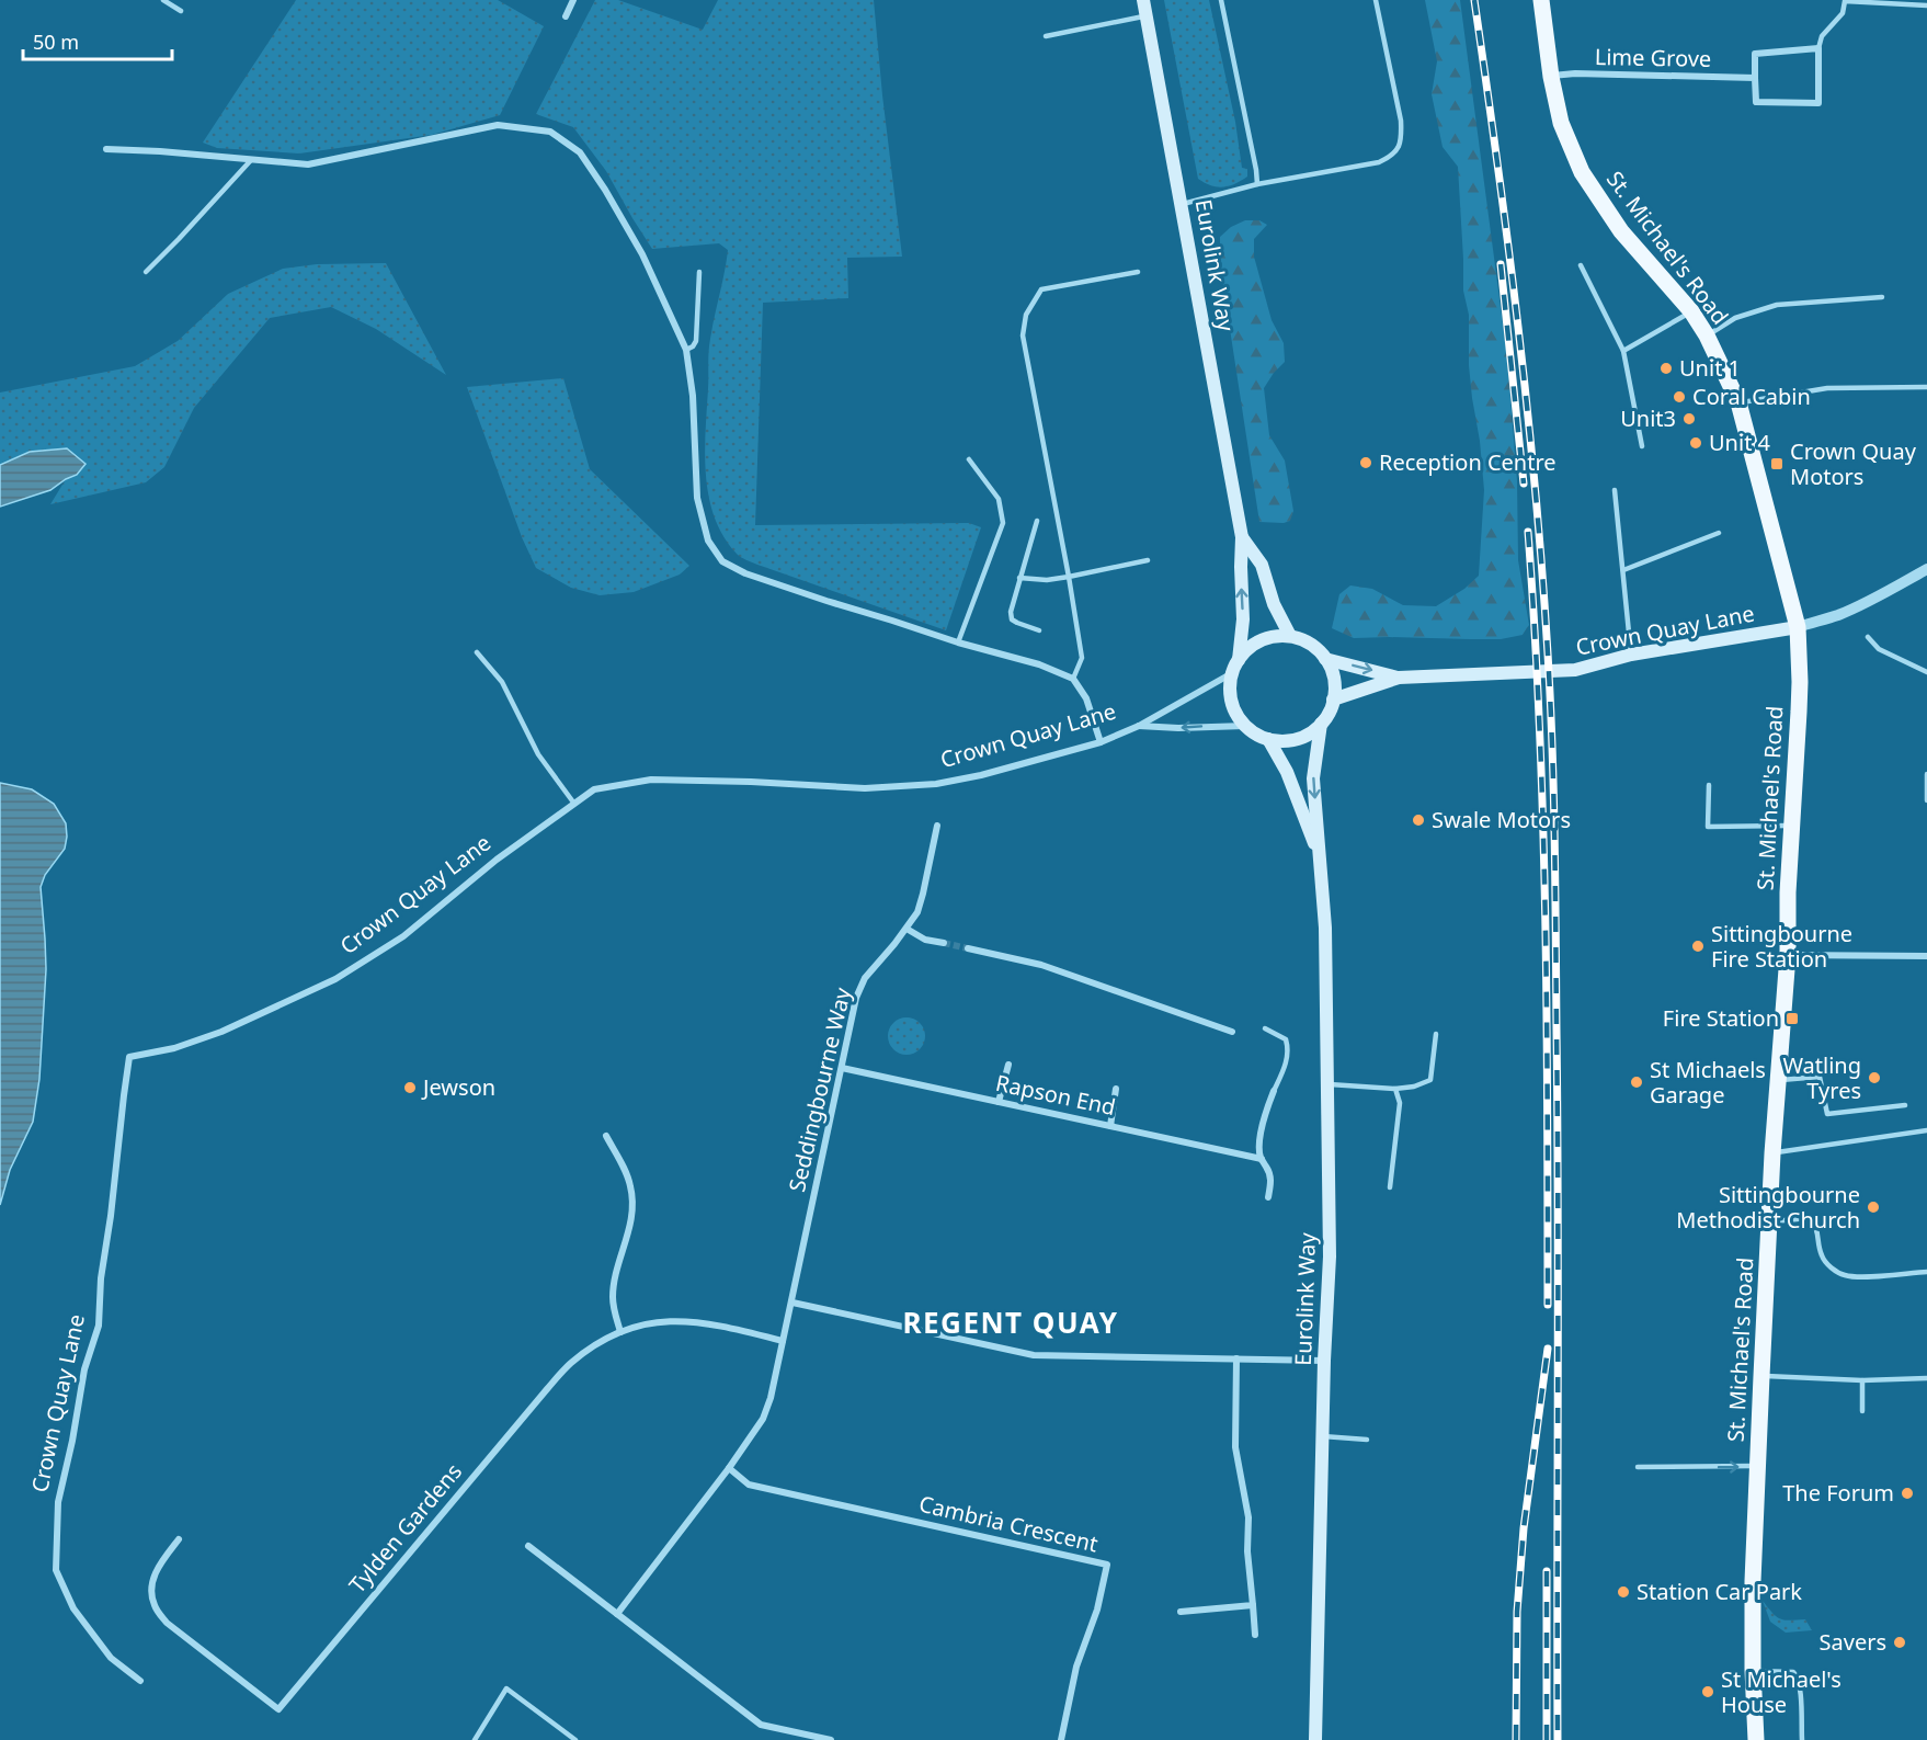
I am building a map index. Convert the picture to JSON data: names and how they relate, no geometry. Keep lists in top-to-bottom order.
{
  "streets": {
    "main road": ["St. Michael's Road", "Eurolink Way", "Crown Quay Lane"],
    "street": [
      "Lime Grove",
      "Seddingbourne Way",
      "Rapson End",
      "Cambria Crescent",
      "Tylden Gardens"
    ]
  },
  "crossings": [
    ["Lime Grove", "St. Michael's Road"],
    ["St. Michael's Road", "Crown Quay Lane"],
    ["Eurolink Way", "Crown Quay Lane"],
    ["Seddingbourne Way", "Rapson End"]
  ],
  "districts": ["REGENT QUAY"],
  "places": {
    "other": [
      "Unit 1",
      "Coral Cabin",
      "Unit3",
      "Unit 4",
      "Reception Centre",
      "Swale Motors",
      "Sittingbourne Fire Station",
      "Watling Tyres",
      "St Michaels Garage",
      "Jewson",
      "Sittingbourne Methodist Church",
      "The Forum",
      "Station Car Park",
      "Savers",
      "St Michael's House"
    ],
    "transit": ["Crown Quay Motors", "Fire Station"]
  },
  "scale_bar": "50 m"
}
